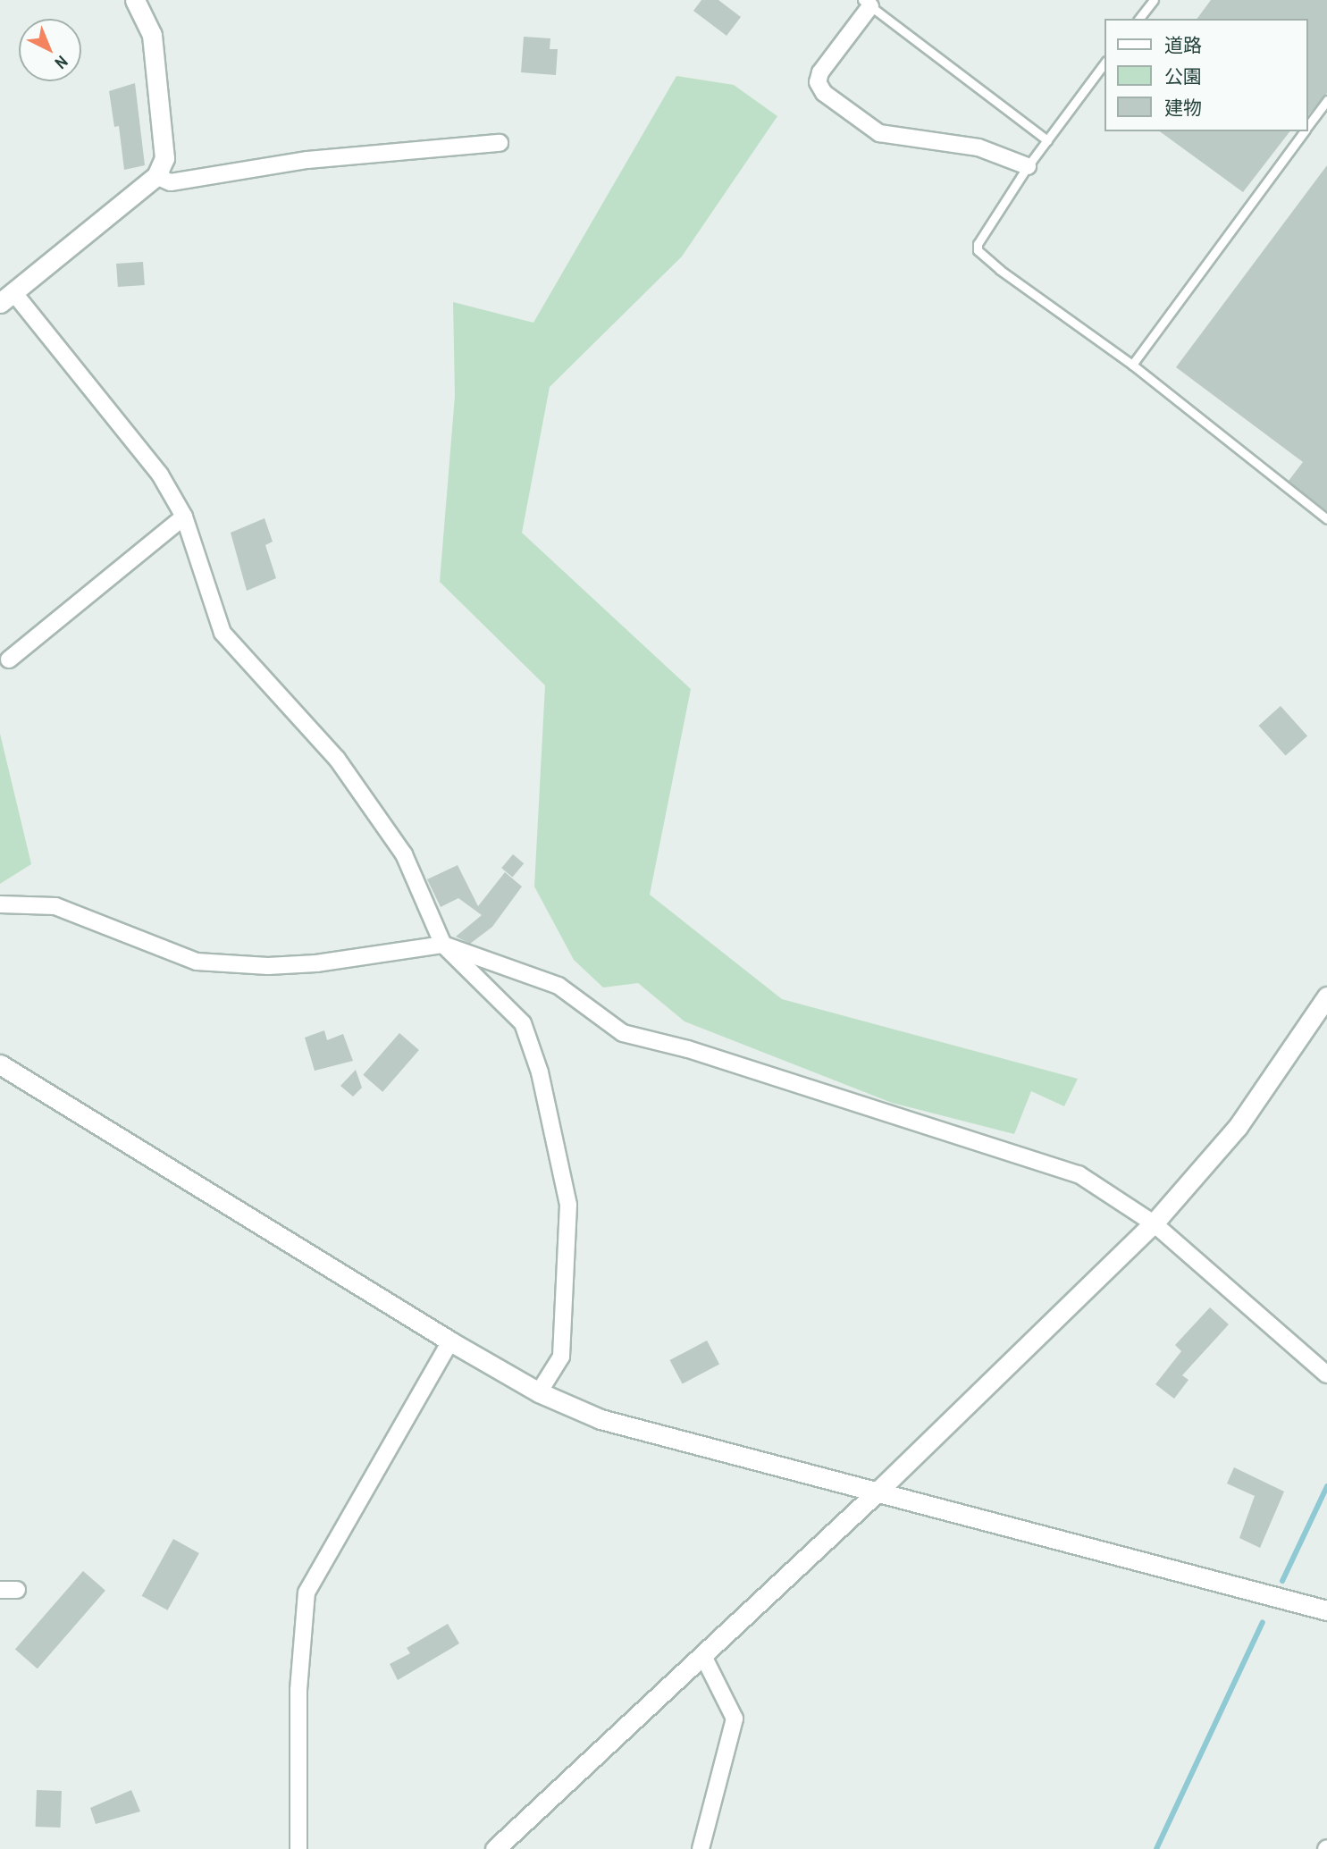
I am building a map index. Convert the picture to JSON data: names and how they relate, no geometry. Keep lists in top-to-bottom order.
{
  "legend": ["道路", "公園", "建物"],
  "north": "bottom right"
}
